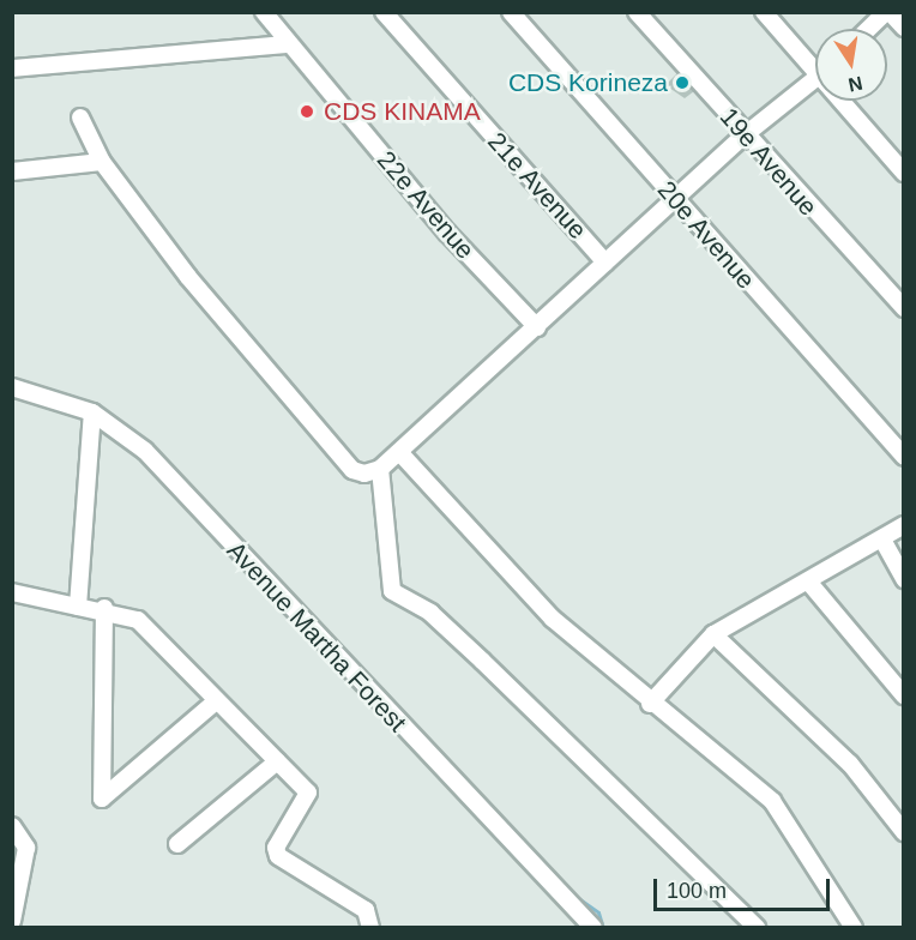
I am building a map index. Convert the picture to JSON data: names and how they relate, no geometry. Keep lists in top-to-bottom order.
{
  "streets": {
    "street": [
      "19e Avenue",
      "21e Avenue",
      "22e Avenue",
      "20e Avenue",
      "Avenue Martha Forest"
    ]
  },
  "places": ["CDS Korineza", "CDS KINAMA"],
  "scale_bar": "100 m",
  "north": "bottom"
}
